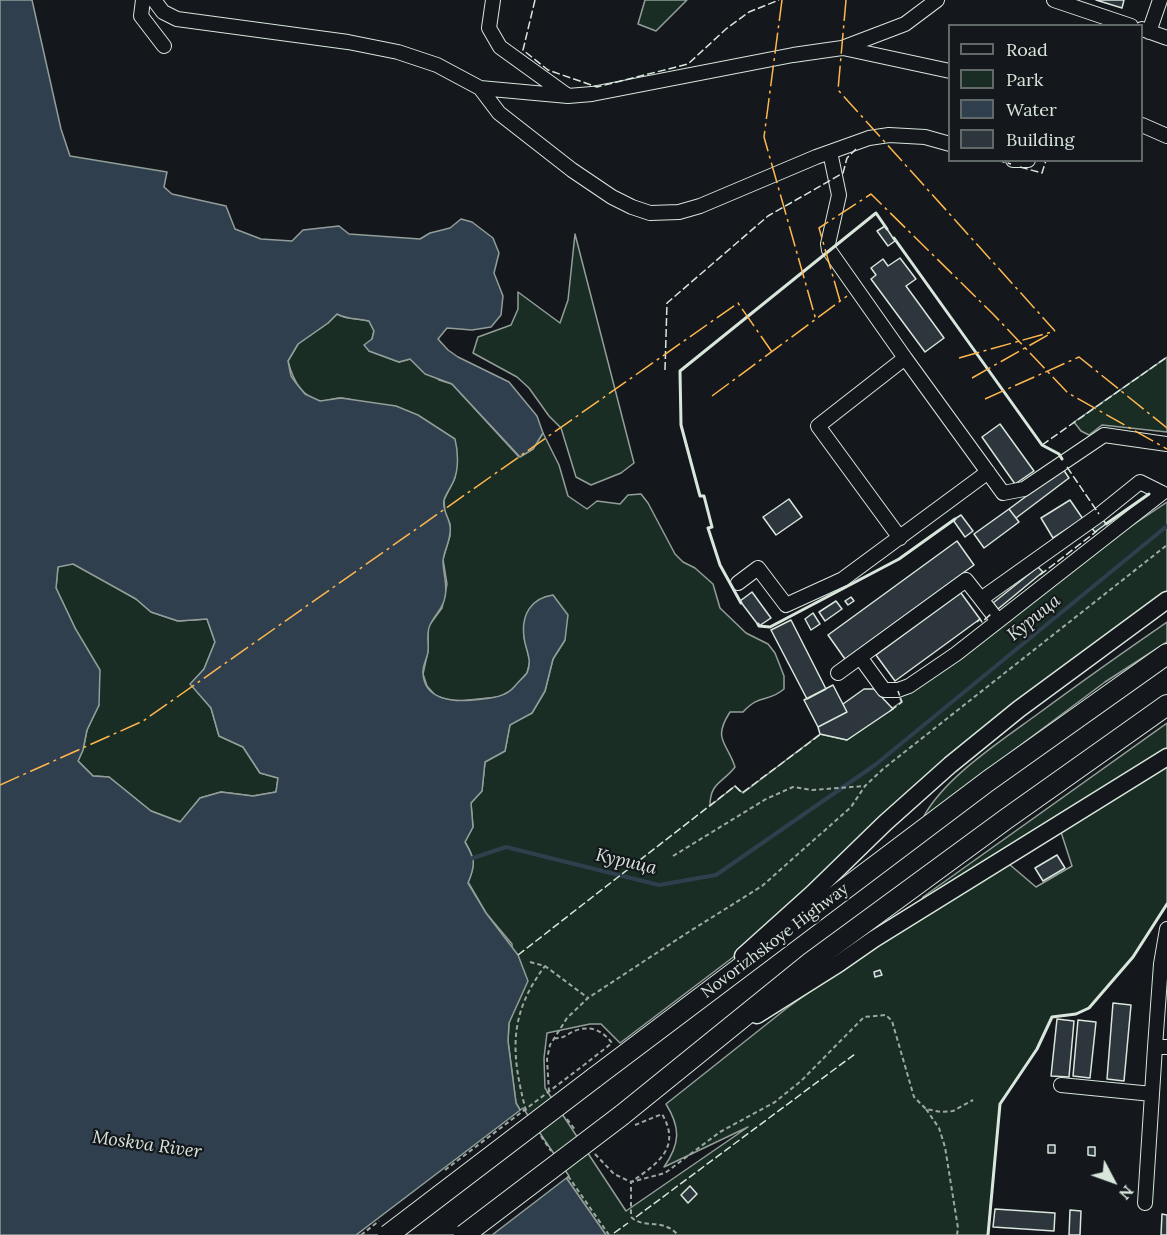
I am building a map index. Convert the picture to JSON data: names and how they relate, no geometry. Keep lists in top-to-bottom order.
{
  "streets": {
    "highway": ["Novorizhskoye Highway"]
  },
  "water": ["Курица", "Moskva River"],
  "legend": [
    "Road",
    "Park",
    "Water",
    "Building"
  ],
  "north": "bottom right"
}
